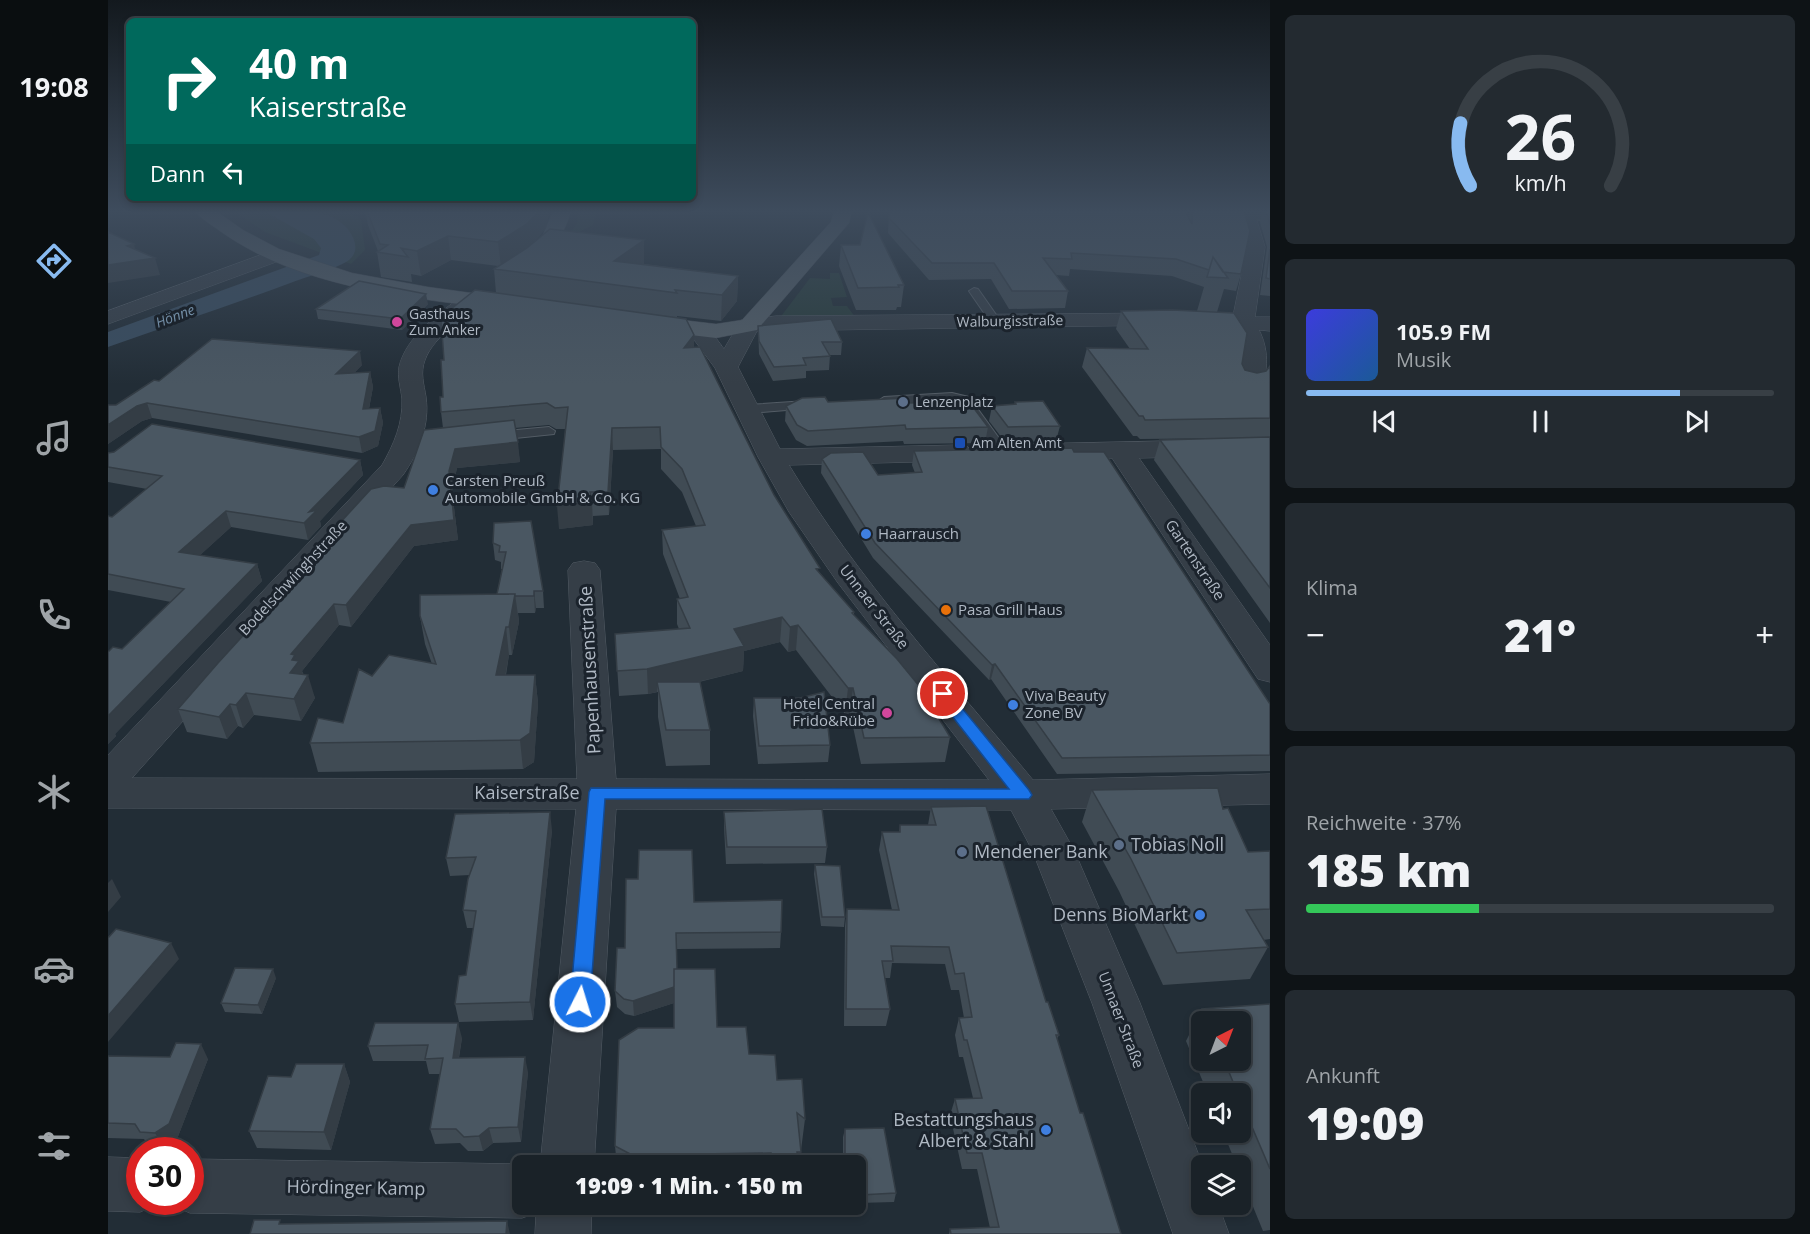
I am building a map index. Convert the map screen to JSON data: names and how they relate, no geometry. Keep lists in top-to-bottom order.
{
  "streets": {
    "street": [
      "Walburgisstraße",
      "Gartenstraße",
      "Bodelschwinghstraße",
      "Unnaer Straße",
      "Papenhausenstraße",
      "Kaiserstraße",
      "Hördinger Kamp"
    ]
  },
  "crossings": [
    ["Unnaer Straße", "Kaiserstraße"],
    ["Papenhausenstraße", "Kaiserstraße"]
  ],
  "water": ["Hönne"],
  "places": {
    "other": [
      "Gasthaus Zum Anker",
      "Lenzenplatz",
      "Carsten Preuß Automobile GmbH & Co. KG",
      "Haarrausch",
      "Pasa Grill Haus",
      "Viva Beauty Zone BV",
      "Hotel Central Frido&Rübe",
      "Tobias Noll",
      "Mendener Bank",
      "Denns BioMarkt",
      "Bestattungshaus Albert & Stahl"
    ],
    "transit": ["Am Alten Amt"]
  },
  "north": "top right",
  "page": {
    "tabs": "19:08",
    "turn": ["40 m", "Kaiserstraße"],
    "then": "Dann",
    "song": ["105.9 FM", "Musik"],
    "tile": [
      "Klima",
      ["Reichweite · 37%", "185 km"],
      ["Ankunft", "19:09"]
    ],
    "heat": ["−", "21°", "+"],
    "limit": "30",
    "trip": "19:09 · 1 Min. · 150 m",
    "gauge": ["26", "km/h"]
  }
}
